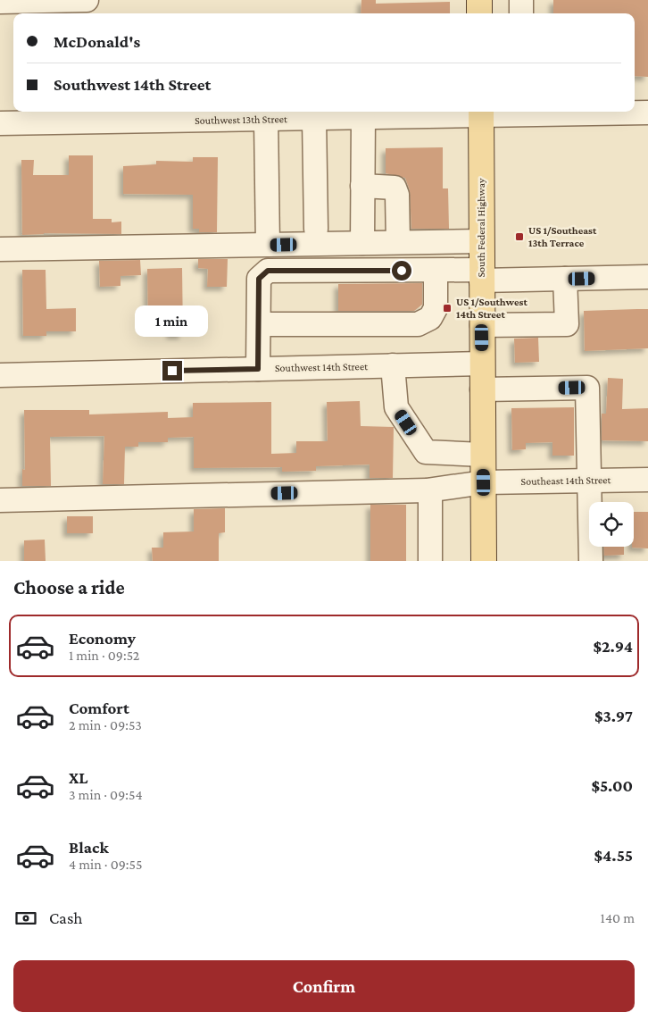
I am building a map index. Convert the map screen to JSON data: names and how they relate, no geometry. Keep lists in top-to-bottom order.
{
  "streets": {
    "main road": ["South Federal Highway"],
    "street": ["Southwest 13th Street", "Southwest 14th Street", "Southeast 14th Street"]
  },
  "crossings": [
    ["Southwest 13th Street", "South Federal Highway"],
    ["South Federal Highway", "Southwest 14th Street"],
    ["South Federal Highway", "Southeast 14th Street"]
  ],
  "places": {
    "transit": ["US 1/Southeast 13th Terrace", "US 1/Southwest 14th Street"]
  },
  "page": {
    "banner": ["McDonald's", "Southwest 14th Street"],
    "bubble": "1 min",
    "heading": "Choose a ride",
    "list": [
      {
        "name": "Economy",
        "note": "1 min · 09:52",
        "value": "$2.94"
      },
      {
        "name": "Comfort",
        "note": "2 min · 09:53",
        "value": "$3.97"
      },
      {
        "name": "XL",
        "note": "3 min · 09:54",
        "value": "$5.00"
      },
      {
        "name": "Black",
        "note": "4 min · 09:55",
        "value": "$4.55"
      }
    ],
    "pay": ["Cash", "140 m"],
    "buttons": "Confirm"
  }
}
